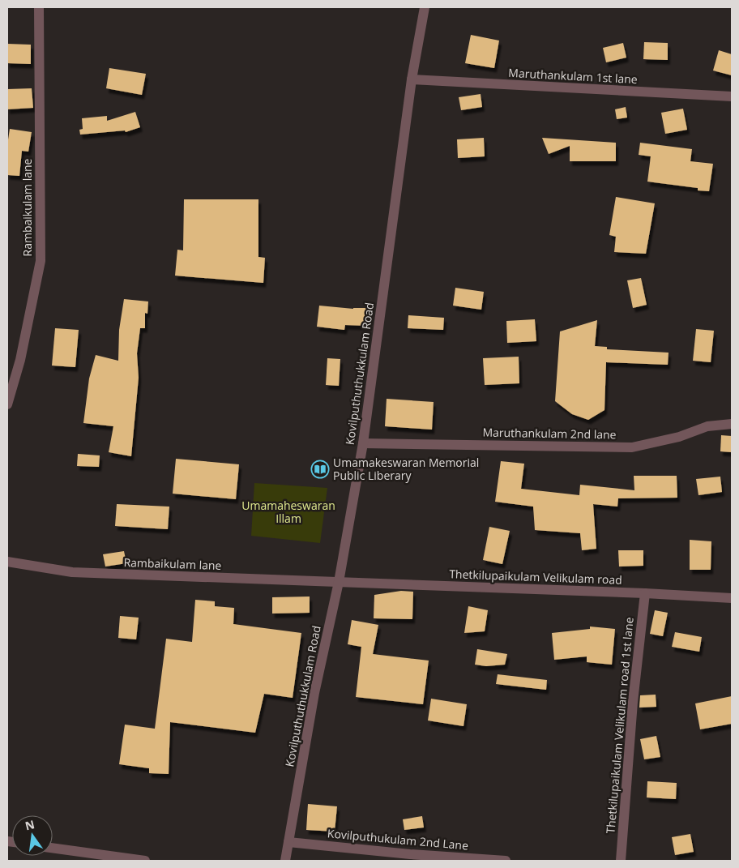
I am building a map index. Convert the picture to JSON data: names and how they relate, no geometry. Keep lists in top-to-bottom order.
{
  "streets": {
    "street": [
      "Maruthankulam 1st lane",
      "Rambaikulam lane",
      "Kovilputhuthukkulam Road",
      "Maruthankulam 2nd lane",
      "Thetkilupaikulam Velikulam road",
      "Thetkilupaikulam Velikulam road 1st lane",
      "Kovilputhukulam 2nd Lane"
    ]
  },
  "crossings": [
    ["Maruthankulam 1st lane", "Kovilputhuthukkulam Road"],
    ["Rambaikulam lane", "Kovilputhuthukkulam Road"],
    ["Rambaikulam lane", "Thetkilupaikulam Velikulam road"],
    ["Kovilputhuthukkulam Road", "Maruthankulam 2nd lane"],
    ["Kovilputhuthukkulam Road", "Thetkilupaikulam Velikulam road"],
    ["Kovilputhuthukkulam Road", "Kovilputhukulam 2nd Lane"],
    ["Thetkilupaikulam Velikulam road", "Thetkilupaikulam Velikulam road 1st lane"]
  ],
  "parks": ["Umamaheswaran Illam"],
  "places": {
    "library": ["Umamakeswaran Memorial Public Liberary"]
  },
  "north": "top"
}
